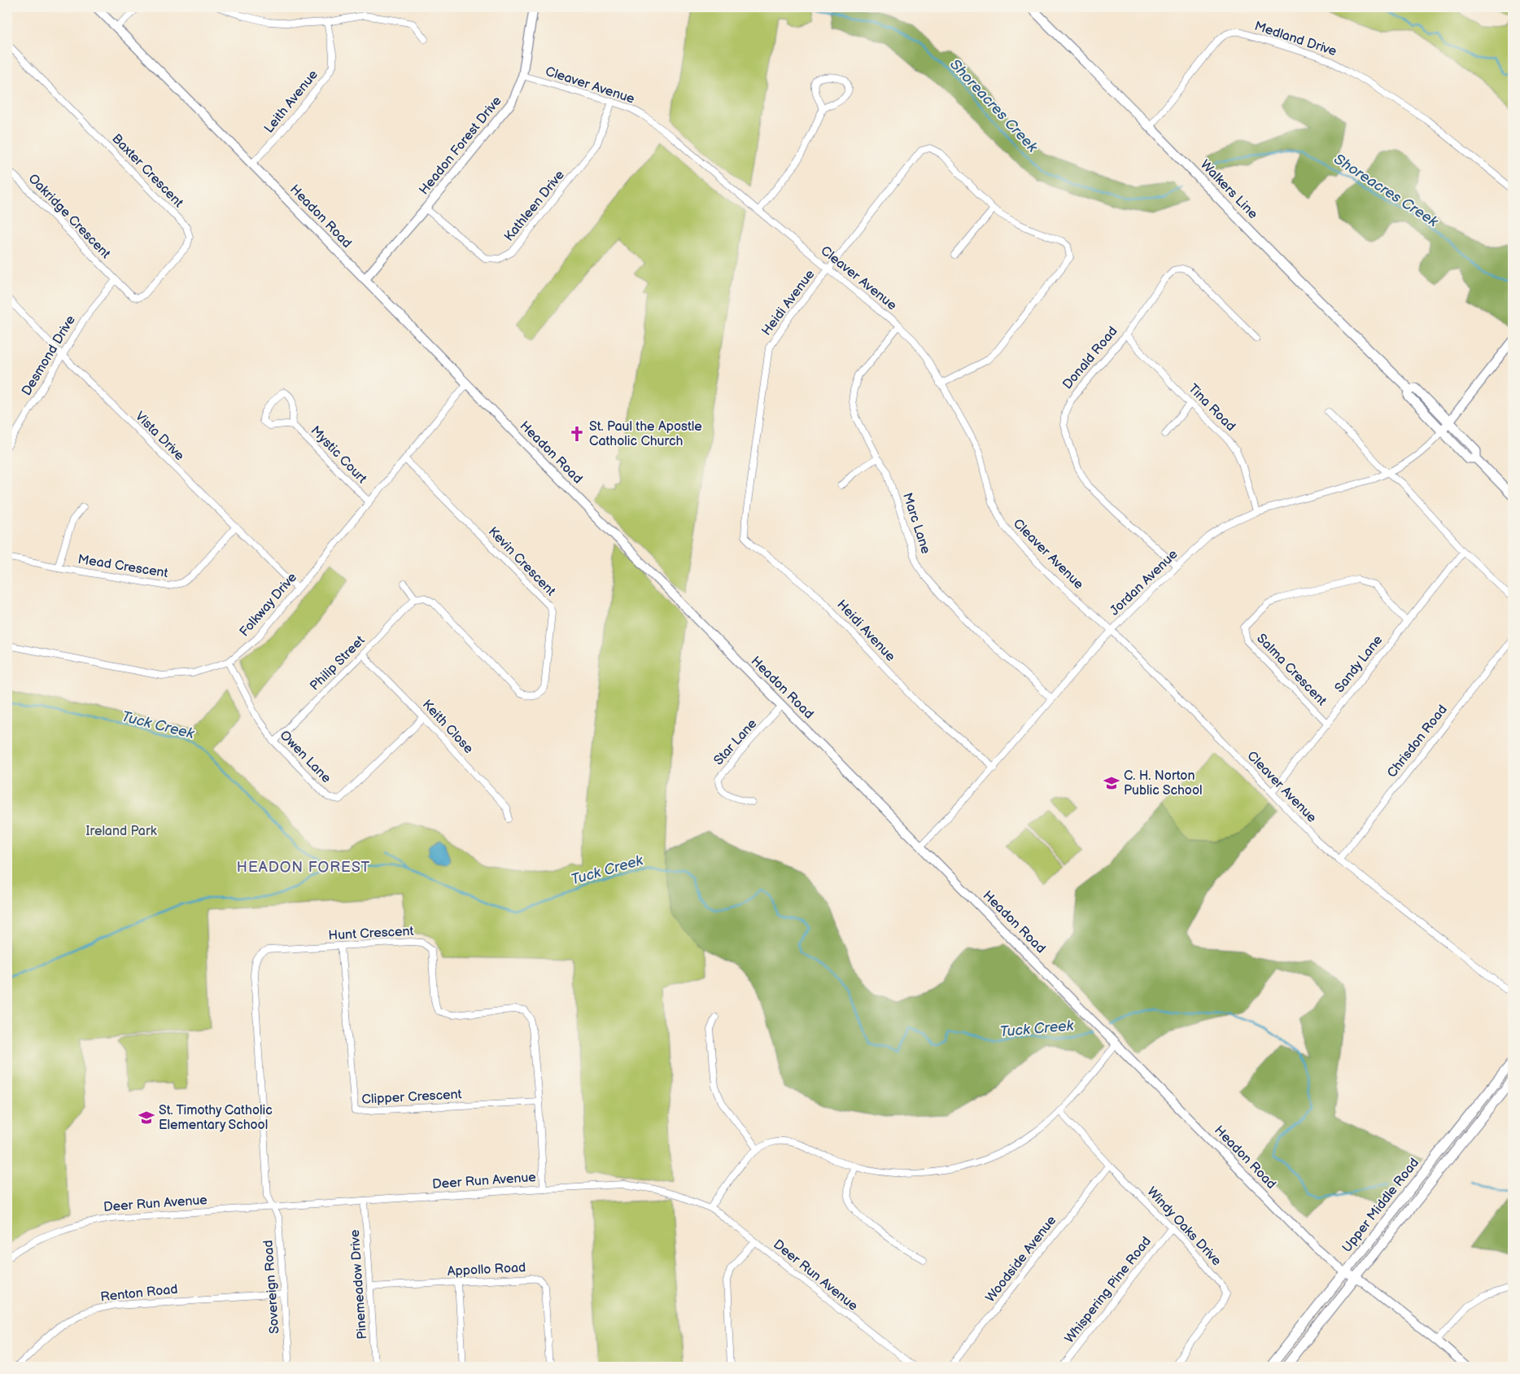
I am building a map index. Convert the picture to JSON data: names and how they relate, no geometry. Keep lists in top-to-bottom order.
{
  "streets": {
    "main road": ["Walkers Line", "Upper Middle Road"],
    "street": [
      "Medland Drive",
      "Cleaver Avenue",
      "Leith Avenue",
      "Headon Forest Drive",
      "Baxter Crescent",
      "Kathleen Drive",
      "Oakridge Crescent",
      "Headon Road",
      "Heidi Avenue",
      "Desmond Drive",
      "Donald Road",
      "Tina Road",
      "Vista Drive",
      "Mystic Court",
      "Marc Lane",
      "Kevin Crescent",
      "Mead Crescent",
      "Jordan Avenue",
      "Folkway Drive",
      "Philip Street",
      "Sandy Lane",
      "Salma Crescent",
      "Keith Close",
      "Chrisdon Road",
      "Star Lane",
      "Owen Lane",
      "Hunt Crescent",
      "Clipper Crescent",
      "Deer Run Avenue",
      "Windy Oaks Drive",
      "Woodside Avenue",
      "Appollo Road",
      "Pinemeadow Drive",
      "Sovereign Road",
      "Whispering Pine Road",
      "Renton Road"
    ]
  },
  "crossings": [
    ["Medland Drive", "Walkers Line"],
    ["Cleaver Avenue", "Headon Forest Drive"],
    ["Cleaver Avenue", "Kathleen Drive"],
    ["Cleaver Avenue", "Heidi Avenue"],
    ["Cleaver Avenue", "Marc Lane"],
    ["Cleaver Avenue", "Jordan Avenue"],
    ["Cleaver Avenue", "Sandy Lane"],
    ["Cleaver Avenue", "Chrisdon Road"],
    ["Leith Avenue", "Headon Road"],
    ["Headon Forest Drive", "Kathleen Drive"],
    ["Headon Forest Drive", "Headon Road"],
    ["Baxter Crescent", "Oakridge Crescent"],
    ["Baxter Crescent", "Desmond Drive"],
    ["Walkers Line", "Jordan Avenue"],
    ["Oakridge Crescent", "Desmond Drive"],
    ["Headon Road", "Jordan Avenue"],
    ["Headon Road", "Folkway Drive"],
    ["Headon Road", "Star Lane"],
    ["Headon Road", "Upper Middle Road"],
    ["Heidi Avenue", "Jordan Avenue"],
    ["Desmond Drive", "Vista Drive"],
    ["Donald Road", "Tina Road"],
    ["Donald Road", "Jordan Avenue"],
    ["Tina Road", "Jordan Avenue"],
    ["Vista Drive", "Mead Crescent"],
    ["Vista Drive", "Folkway Drive"],
    ["Mystic Court", "Folkway Drive"],
    ["Marc Lane", "Jordan Avenue"],
    ["Kevin Crescent", "Folkway Drive"],
    ["Kevin Crescent", "Philip Street"],
    ["Folkway Drive", "Owen Lane"],
    ["Philip Street", "Keith Close"],
    ["Philip Street", "Owen Lane"],
    ["Sandy Lane", "Salma Crescent"],
    ["Keith Close", "Owen Lane"],
    ["Hunt Crescent", "Clipper Crescent"],
    ["Hunt Crescent", "Deer Run Avenue"],
    ["Hunt Crescent", "Sovereign Road"],
    ["Deer Run Avenue", "Pinemeadow Drive"],
    ["Deer Run Avenue", "Sovereign Road"],
    ["Windy Oaks Drive", "Woodside Avenue"],
    ["Windy Oaks Drive", "Whispering Pine Road"],
    ["Appollo Road", "Pinemeadow Drive"],
    ["Sovereign Road", "Renton Road"]
  ],
  "districts": ["HEADON FOREST"],
  "water": ["Shoreacres Creek", "Tuck Creek"],
  "parks": ["Ireland Park"],
  "places": {
    "church": ["St. Paul the Apostle Catholic Church"],
    "school or university": ["C. H. Norton Public School", "St. Timothy Catholic Elementary School"]
  }
}
